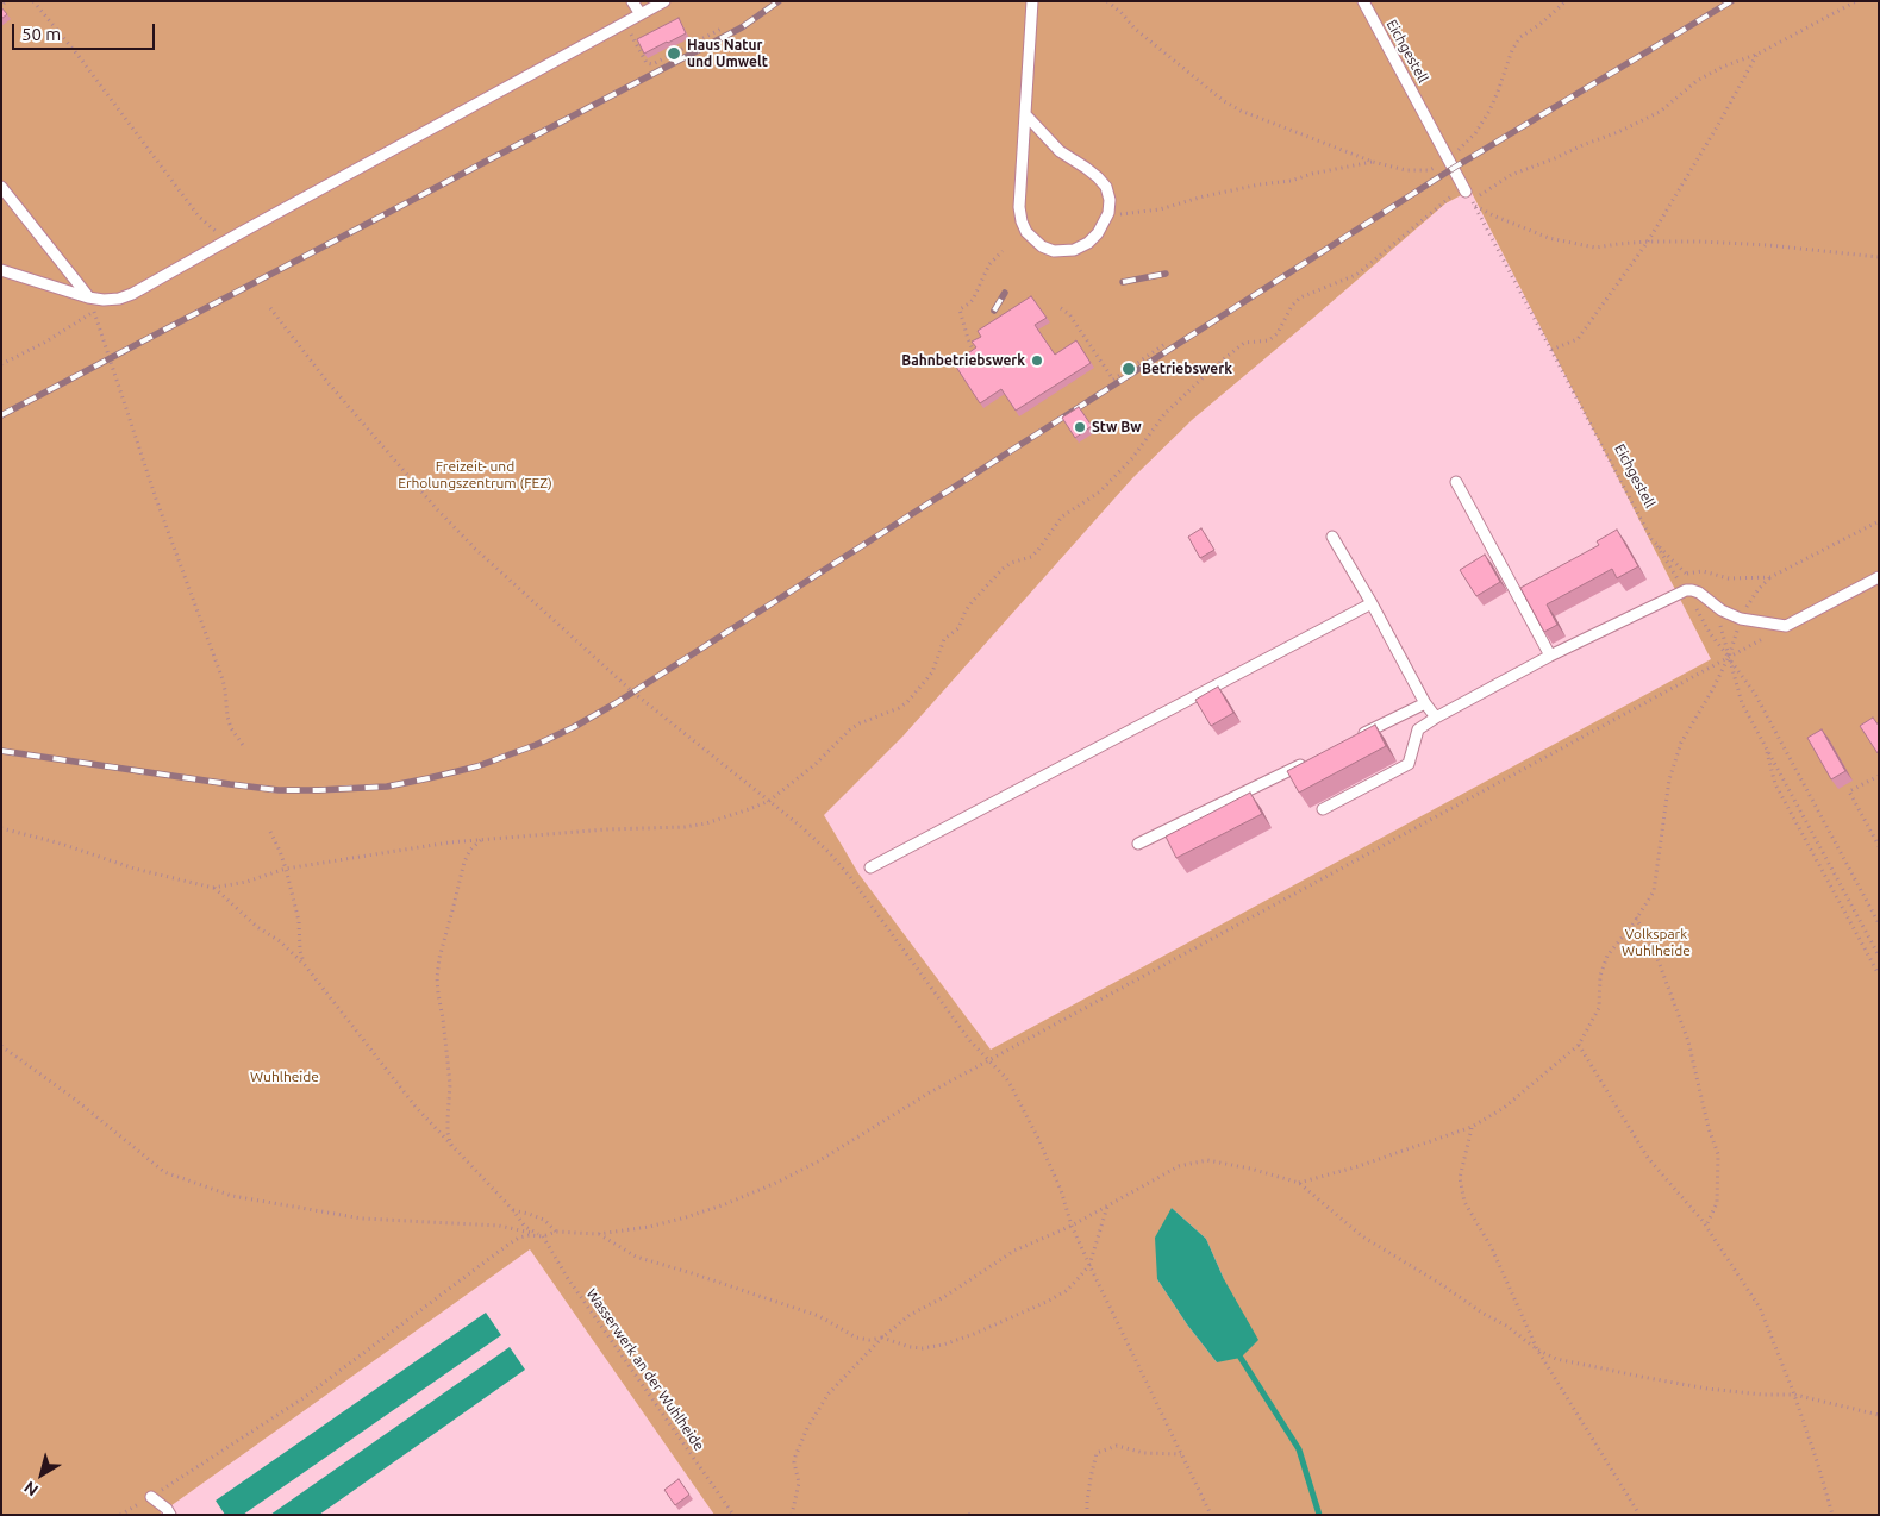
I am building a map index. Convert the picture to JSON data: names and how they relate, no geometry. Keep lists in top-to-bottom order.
{
  "streets": {
    "lane": ["Eichgestell"],
    "path": ["Wasserwerk an der Wuhlheide"]
  },
  "parks": ["Freizeit- und Erholungszentrum (FEZ)", "Volkspark Wuhlheide", "Wuhlheide"],
  "places": [
    "Haus Natur und Umwelt",
    "Bahnbetriebswerk",
    "Betriebswerk",
    "Stw Bw"
  ],
  "scale_bar": "50 m",
  "north": "bottom left"
}
